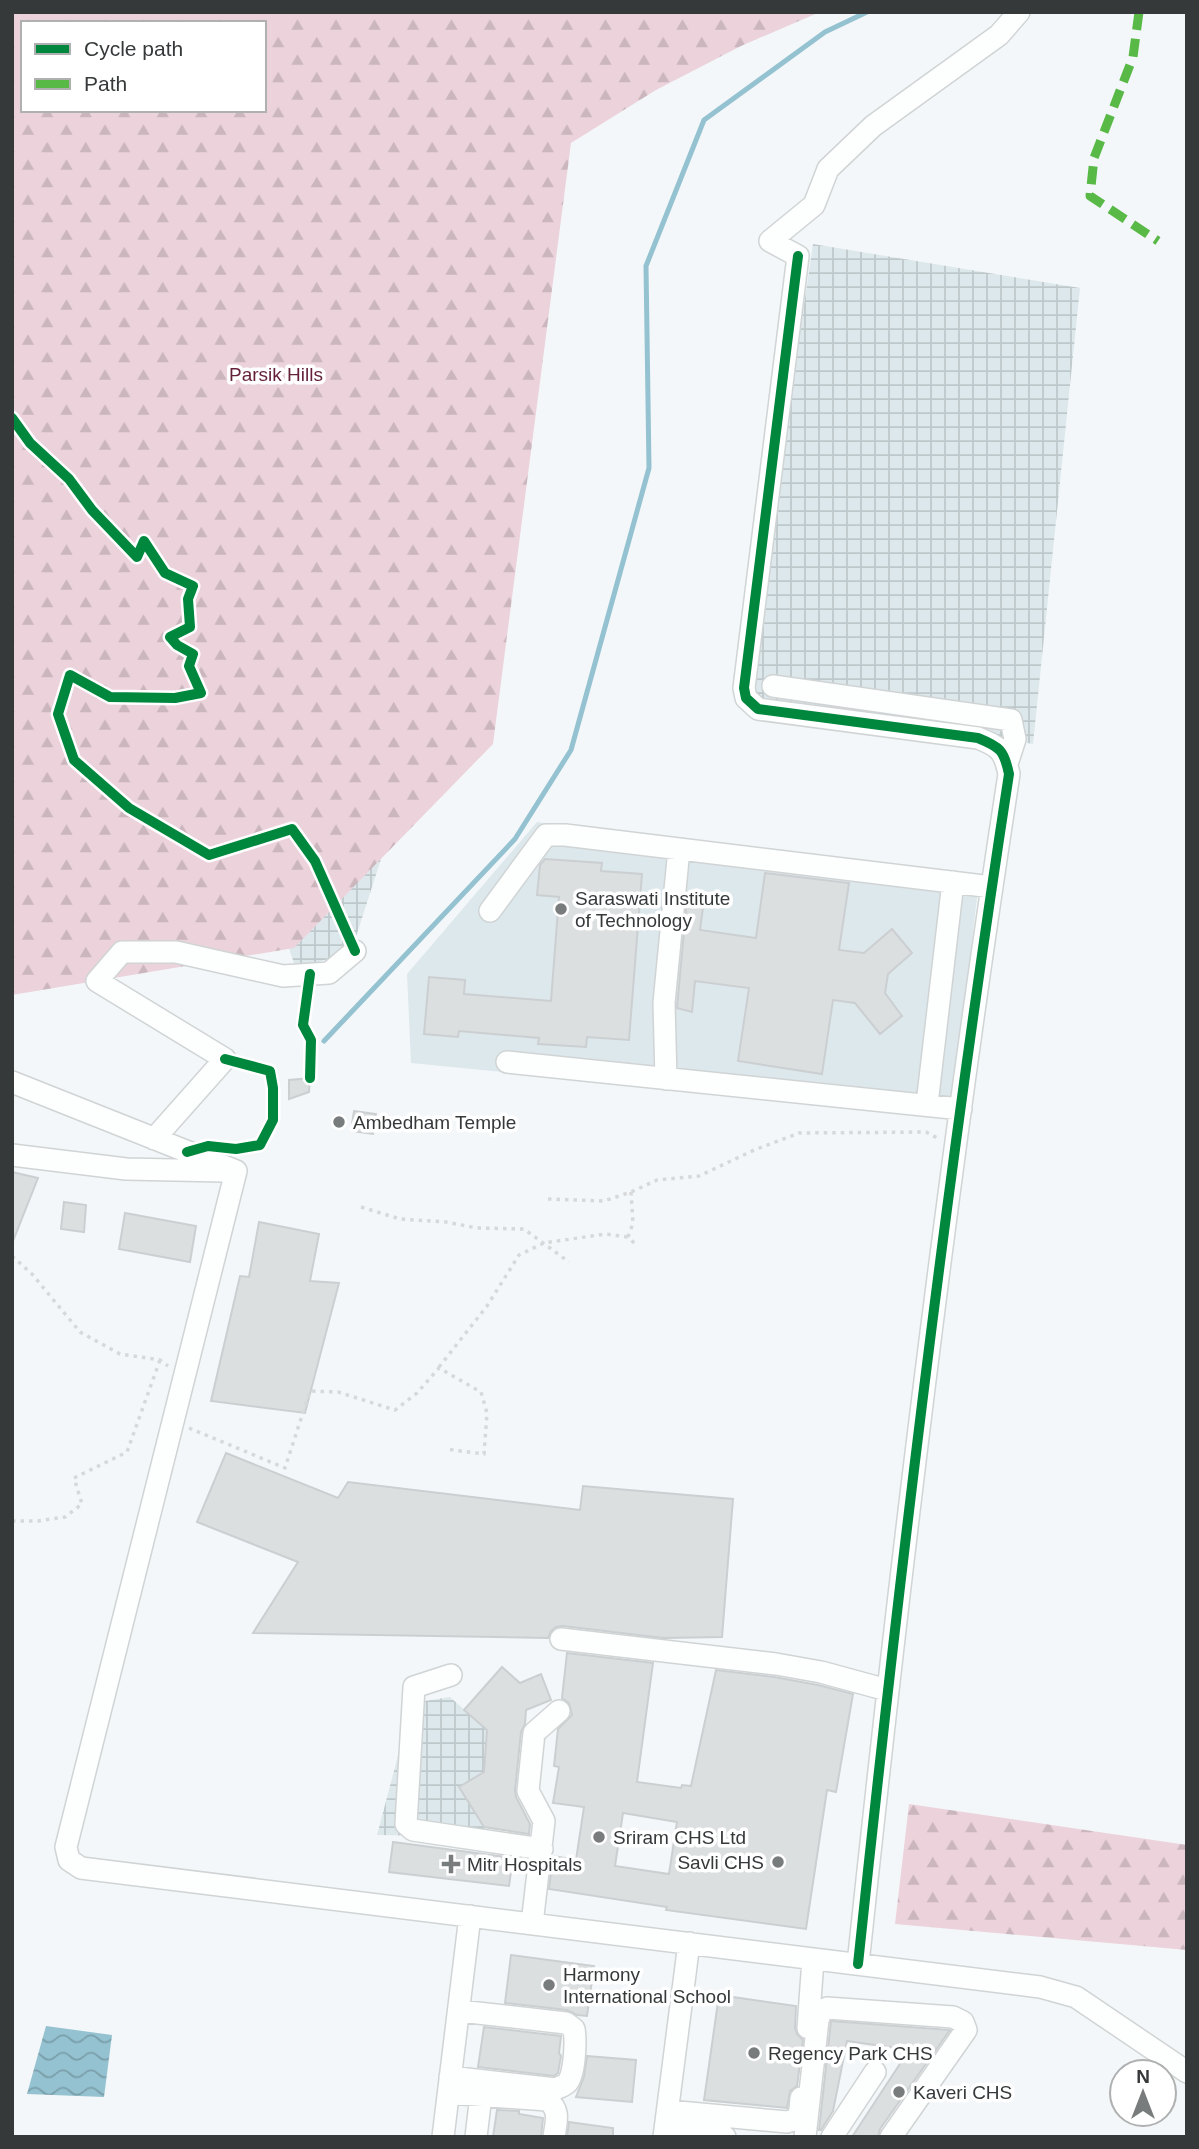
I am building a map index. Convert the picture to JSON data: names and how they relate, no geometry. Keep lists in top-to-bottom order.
{
  "parks": ["Parsik Hills"],
  "places": {
    "other": [
      "Saraswati Institute of Technology",
      "Ambedham Temple",
      "Sriram CHS Ltd",
      "Savli CHS",
      "Harmony International School",
      "Regency Park CHS",
      "Kaveri CHS"
    ],
    "health": ["Mitr Hospitals"]
  },
  "legend": ["Cycle path", "Path"],
  "north": "top"
}
